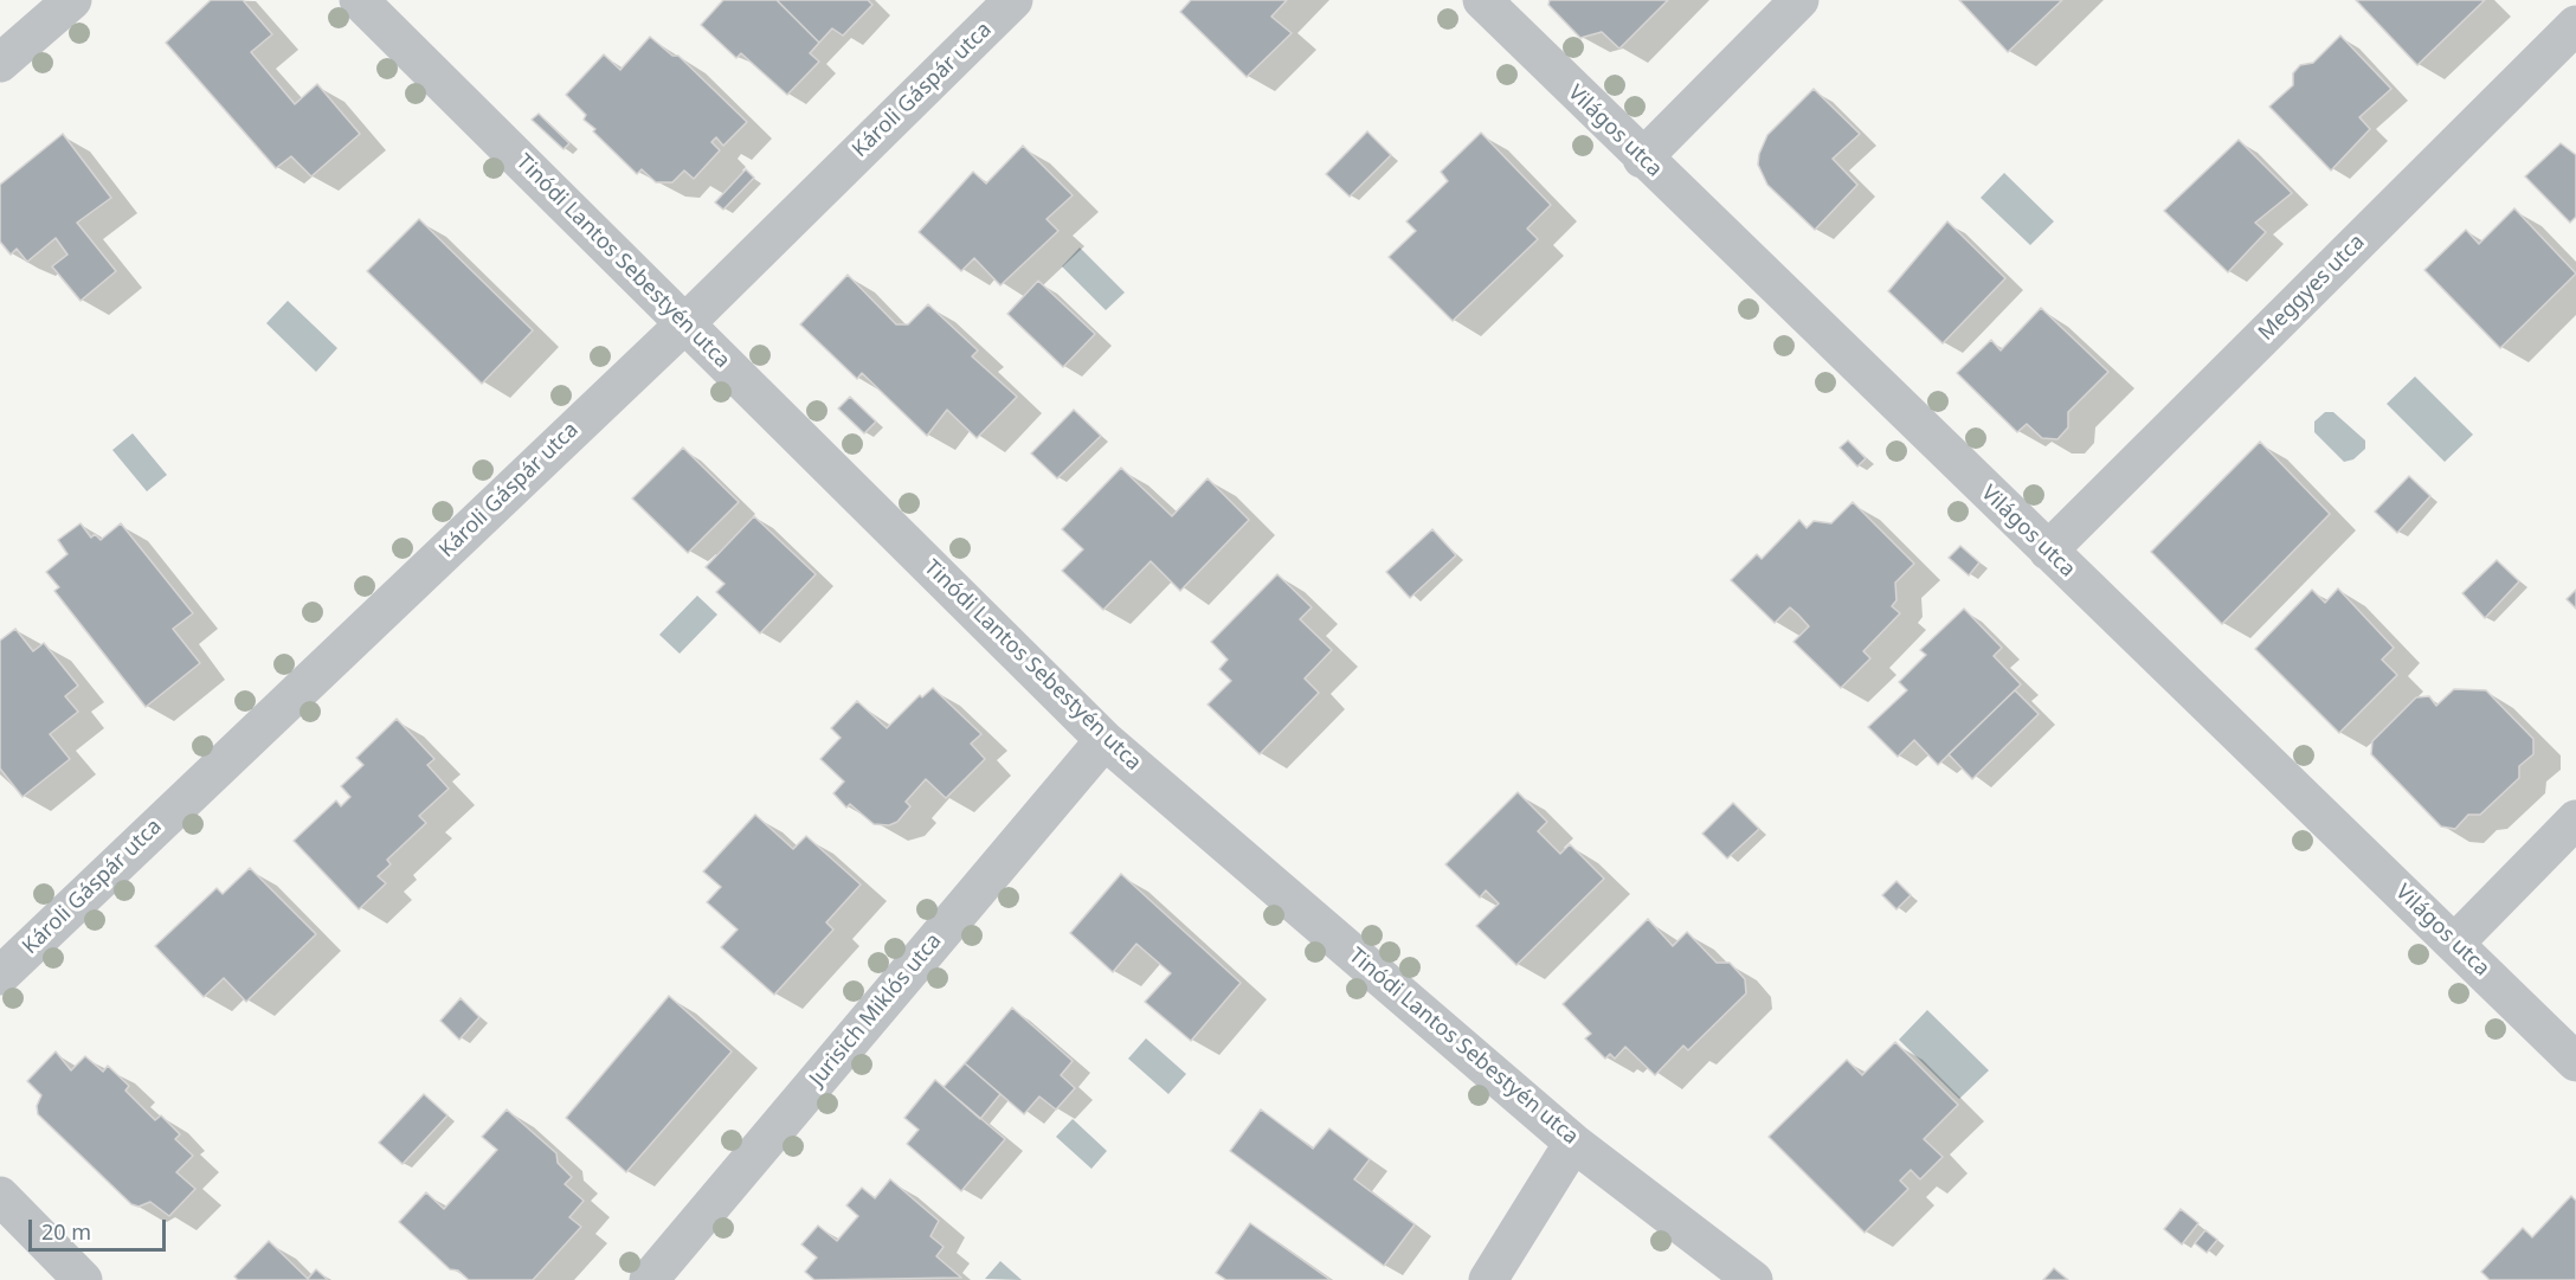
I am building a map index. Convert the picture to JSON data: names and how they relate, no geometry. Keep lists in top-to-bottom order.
{
  "streets": {
    "street": [
      "Károli Gáspár utca",
      "Világos utca",
      "Tinódi Lantos Sebestyén utca",
      "Meggyes utca",
      "Jurisich Miklós utca"
    ]
  },
  "crossings": [
    ["Károli Gáspár utca", "Tinódi Lantos Sebestyén utca"],
    ["Világos utca", "Meggyes utca"],
    ["Tinódi Lantos Sebestyén utca", "Jurisich Miklós utca"]
  ],
  "scale_bar": "20 m"
}
